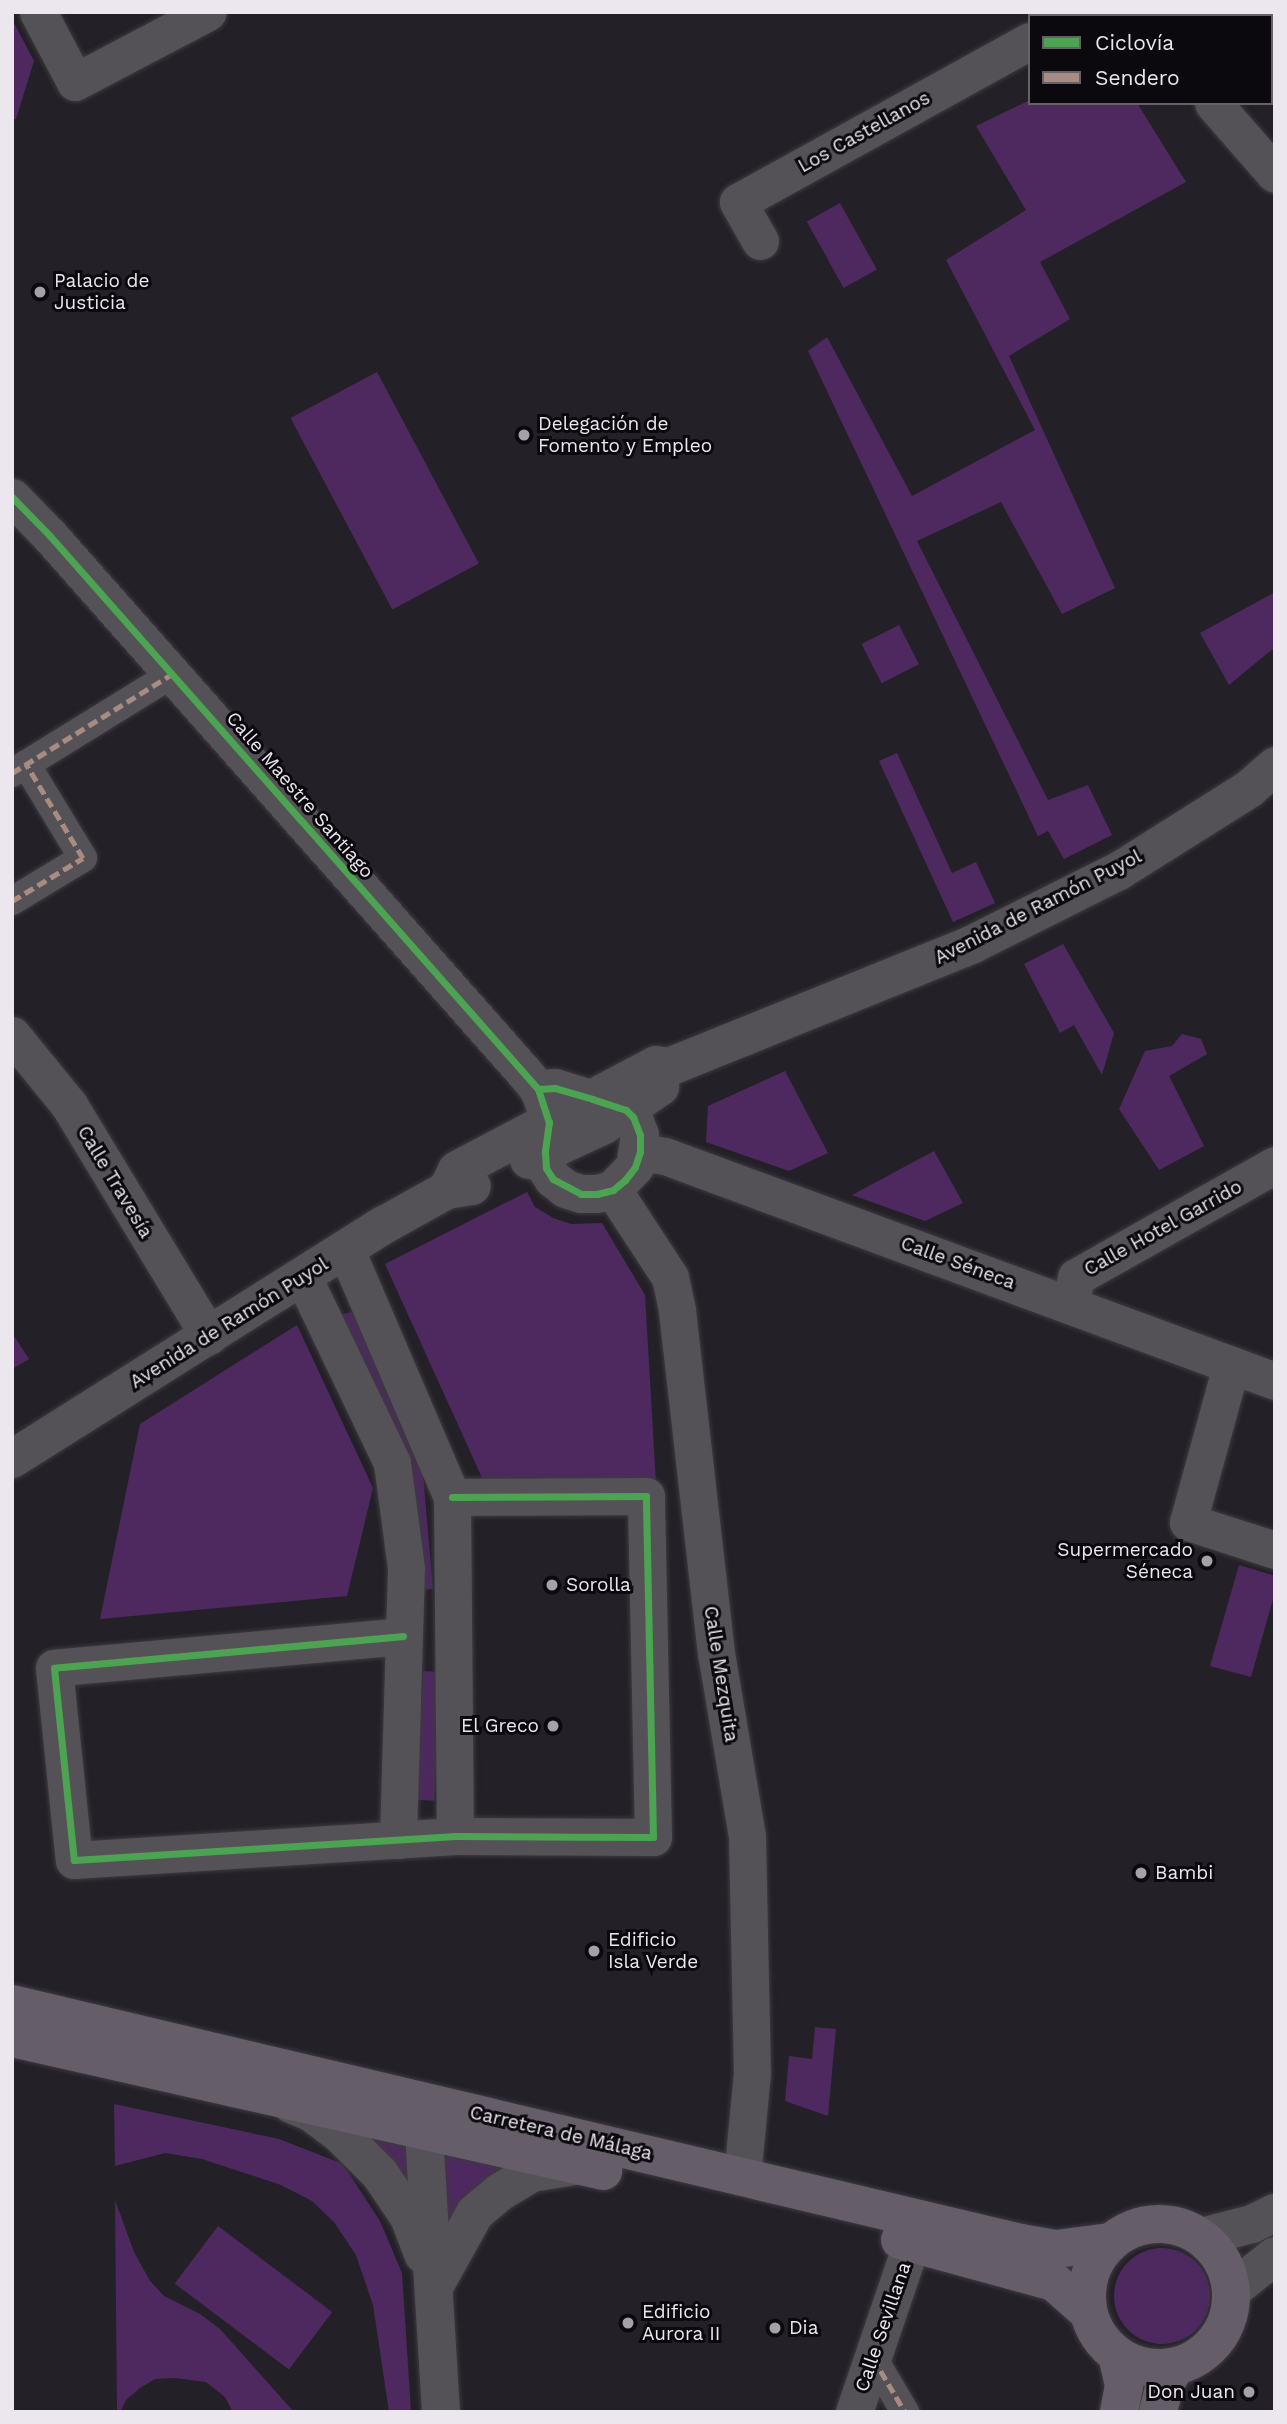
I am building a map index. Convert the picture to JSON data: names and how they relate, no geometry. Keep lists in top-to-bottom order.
{
  "streets": {
    "main road": ["Carretera de Málaga"],
    "street": [
      "Los Castellanos",
      "Calle Maestre Santiago",
      "Avenida de Ramón Puyol",
      "Calle Travesía",
      "Calle Hotel Garrido",
      "Calle Séneca",
      "Calle Mezquita",
      "Calle Sevillana"
    ]
  },
  "crossings": [
    ["Calle Maestre Santiago", "Avenida de Ramón Puyol"],
    ["Calle Maestre Santiago", "Calle Séneca"],
    ["Calle Maestre Santiago", "Calle Mezquita"],
    ["Avenida de Ramón Puyol", "Calle Travesía"],
    ["Avenida de Ramón Puyol", "Calle Séneca"],
    ["Avenida de Ramón Puyol", "Calle Mezquita"],
    ["Calle Hotel Garrido", "Calle Séneca"],
    ["Calle Séneca", "Calle Mezquita"],
    ["Calle Mezquita", "Carretera de Málaga"],
    ["Carretera de Málaga", "Calle Sevillana"]
  ],
  "places": [
    "Palacio de Justicia",
    "Delegación de Fomento y Empleo",
    "Supermercado Séneca",
    "Sorolla",
    "El Greco",
    "Bambi",
    "Edificio Isla Verde",
    "Edificio Aurora II",
    "Dia",
    "Don Juan"
  ],
  "legend": ["Ciclovía", "Sendero"]
}
